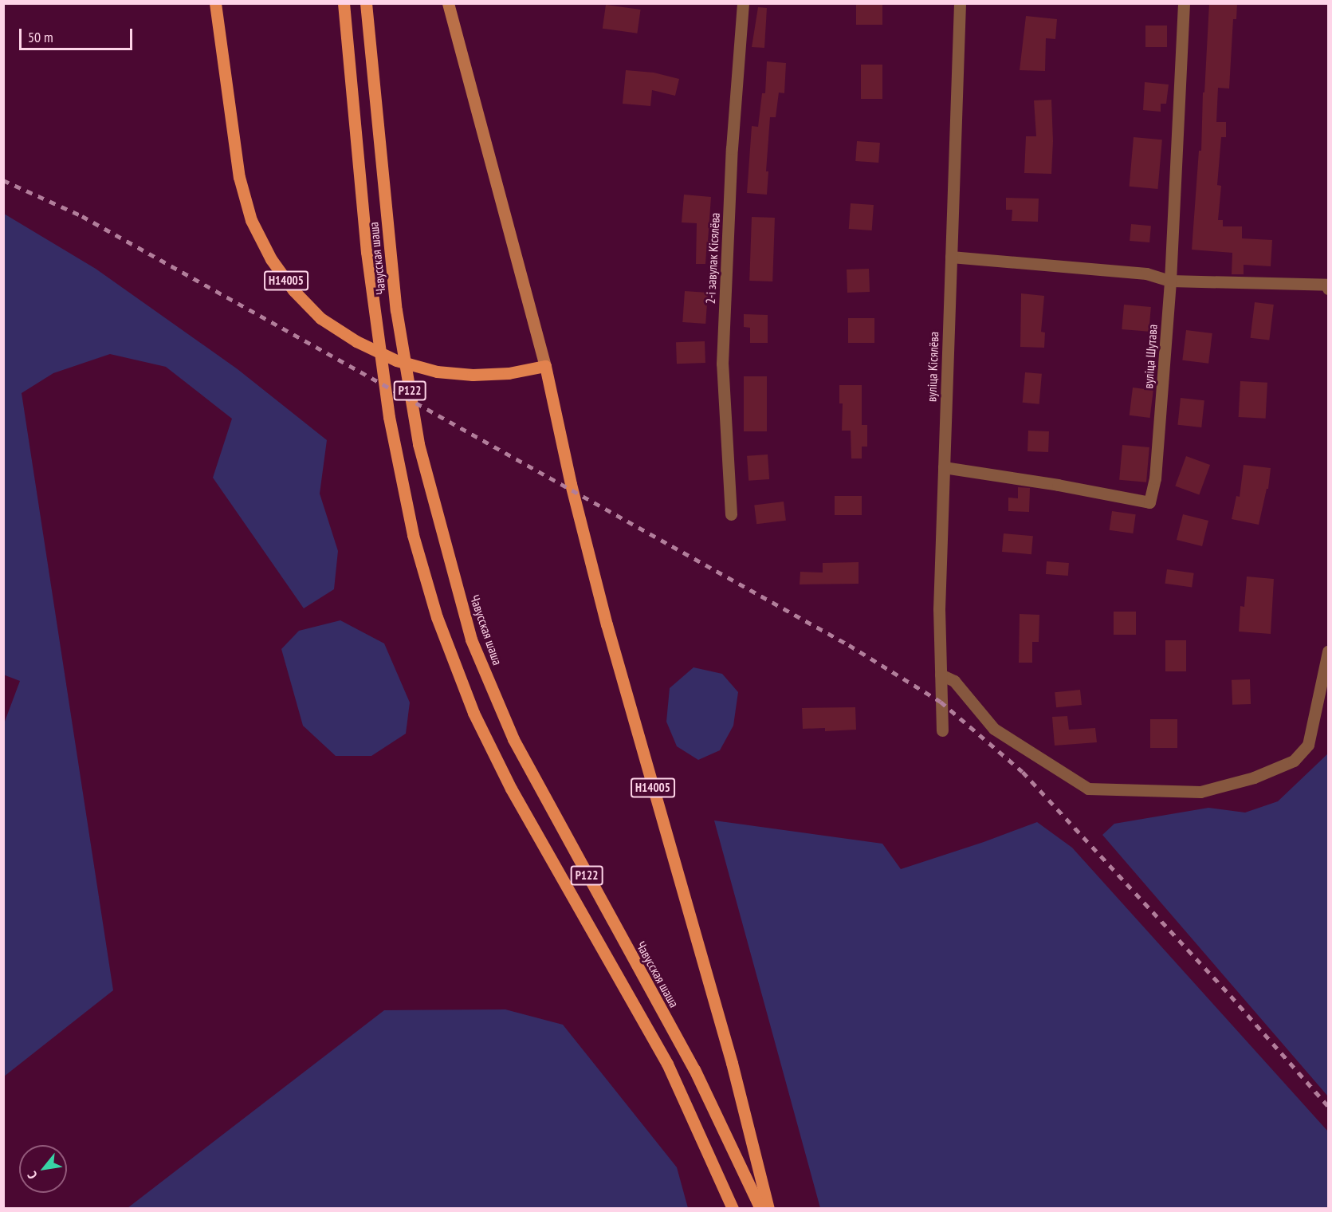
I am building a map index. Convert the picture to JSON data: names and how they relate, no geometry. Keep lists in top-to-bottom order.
{
  "streets": {
    "main road": ["Чавусская шаша", "Н14005", "Р122"],
    "street": ["2-і завулак Кісялёва", "вуліца Шутава", "вуліца Кісялёва"]
  },
  "crossings": [
    ["вуліца Шутава", "вуліца Кісялёва"]
  ],
  "scale_bar": "50 m",
  "north": "bottom left"
}
